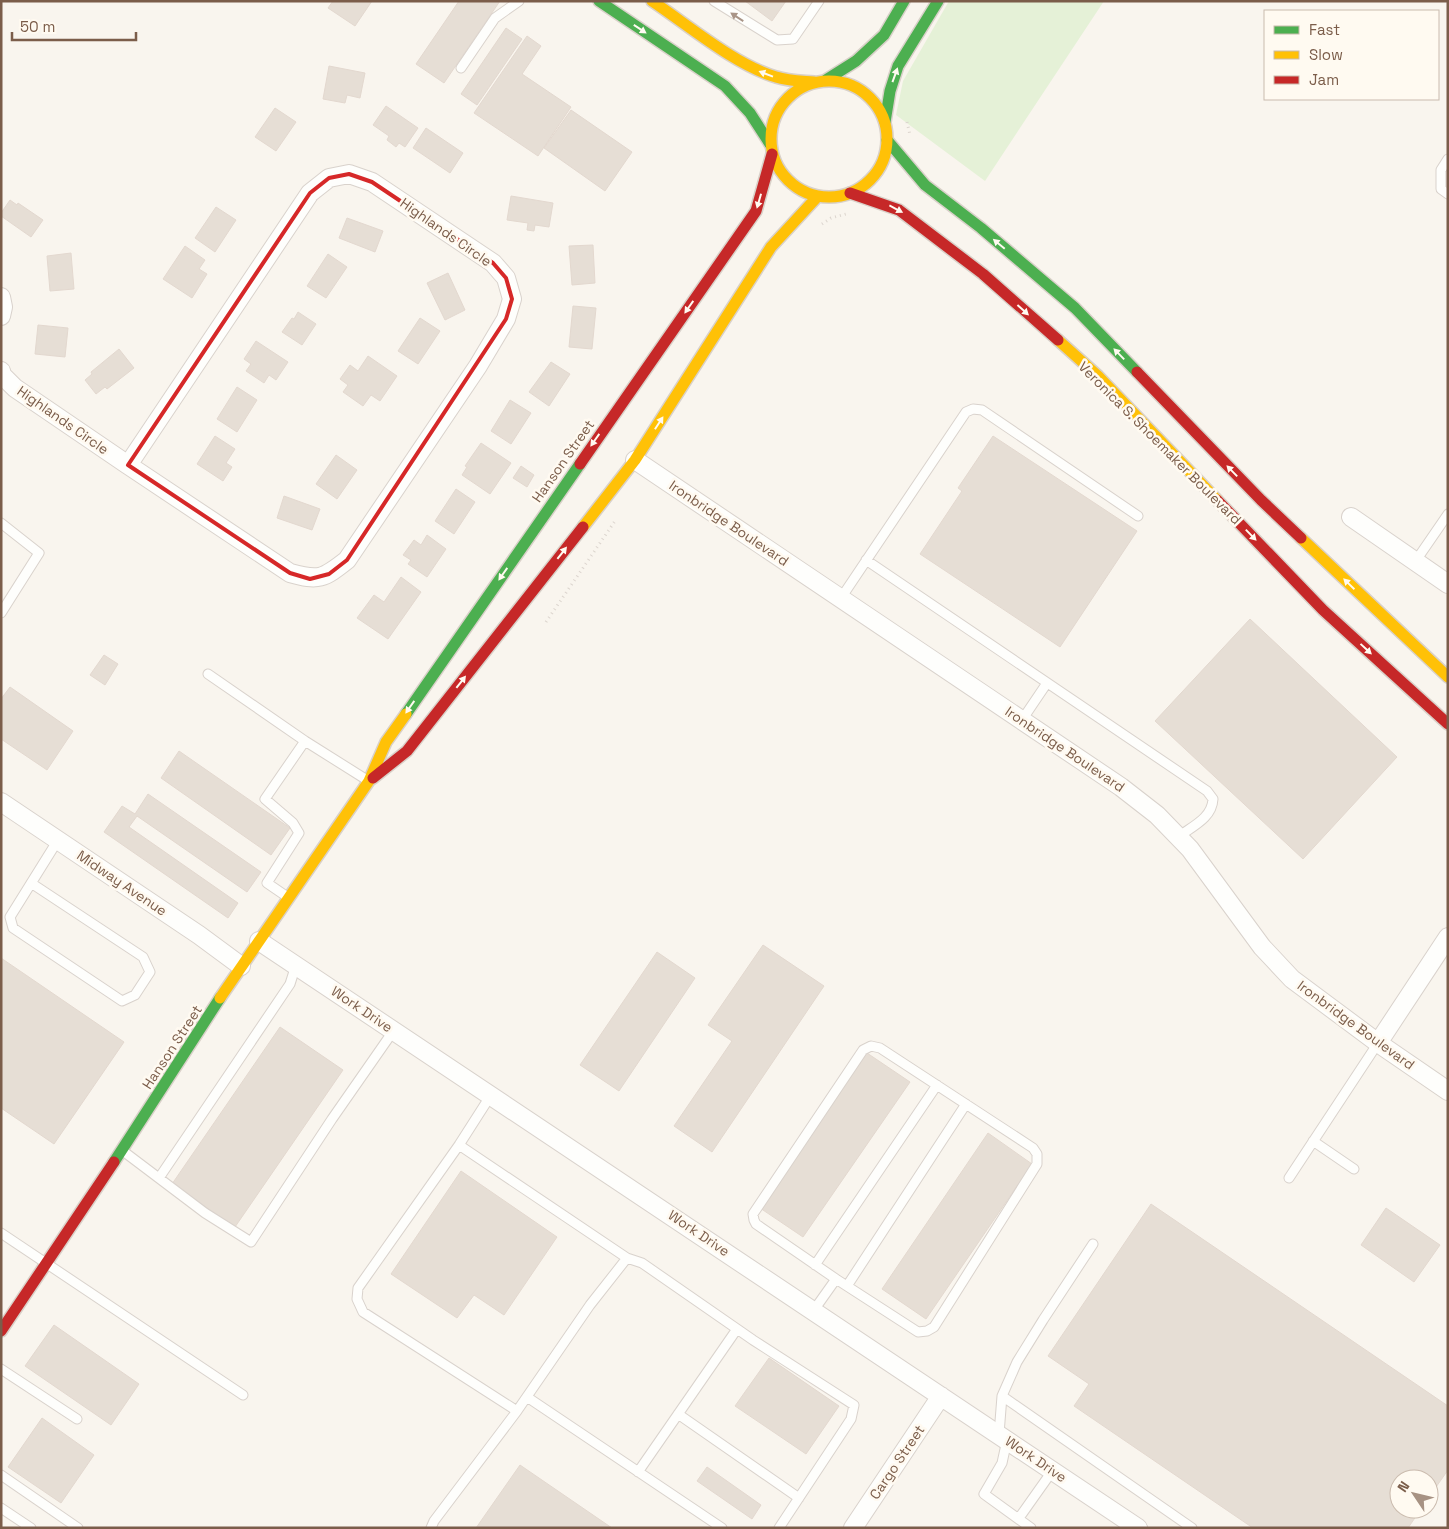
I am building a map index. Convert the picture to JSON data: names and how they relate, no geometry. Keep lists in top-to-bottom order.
{
  "streets": {
    "street": [
      "Highlands Circle",
      "Veronica S. Shoemaker Boulevard",
      "Hanson Street",
      "Ironbridge Boulevard",
      "Midway Avenue",
      "Work Drive",
      "Cargo Street"
    ]
  },
  "crossings": [
    ["Veronica S. Shoemaker Boulevard", "Hanson Street"],
    ["Hanson Street", "Ironbridge Boulevard"],
    ["Hanson Street", "Midway Avenue"],
    ["Hanson Street", "Work Drive"],
    ["Work Drive", "Cargo Street"]
  ],
  "legend": ["Fast", "Slow", "Jam"],
  "scale_bar": "50 m",
  "north": "top left"
}
